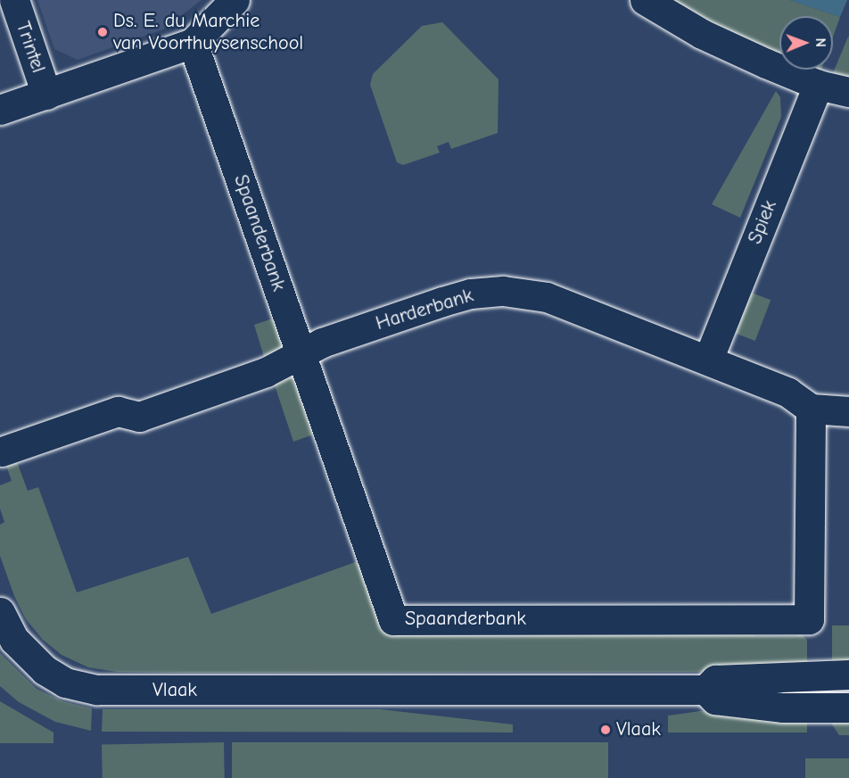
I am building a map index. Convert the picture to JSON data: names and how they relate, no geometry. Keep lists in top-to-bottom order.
{
  "streets": {
    "street": [
      "Trintel",
      "Spiek",
      "Spaanderbank",
      "Harderbank",
      "Vlaak"
    ]
  },
  "crossings": [
    ["Spiek", "Harderbank"],
    ["Spaanderbank", "Harderbank"]
  ],
  "places": ["Ds. E. du Marchie van Voorthuysenschool", "Vlaak"],
  "north": "right"
}
